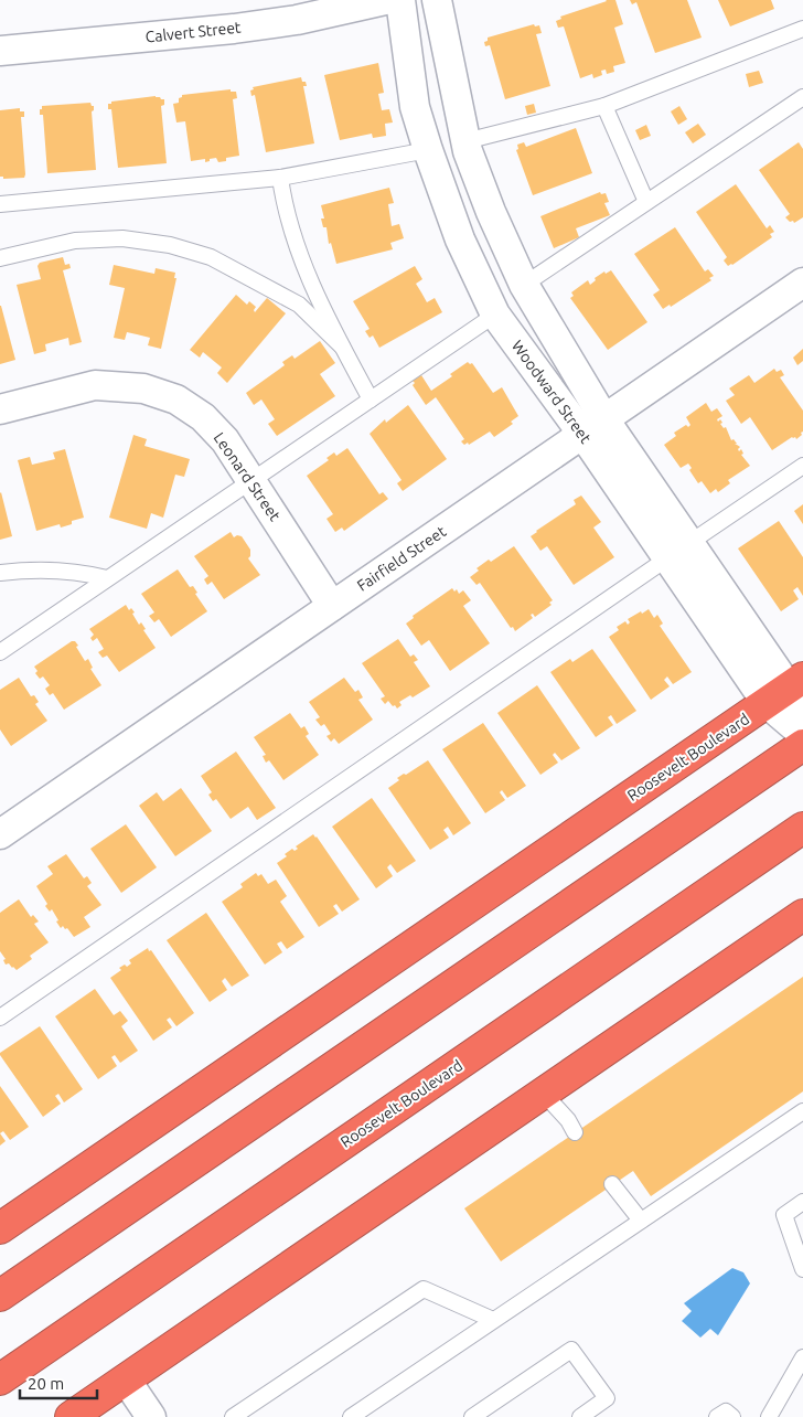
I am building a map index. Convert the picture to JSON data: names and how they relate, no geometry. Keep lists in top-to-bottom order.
{
  "streets": {
    "highway": ["Roosevelt Boulevard"],
    "street": [
      "Calvert Street",
      "Woodward Street",
      "Leonard Street",
      "Fairfield Street"
    ]
  },
  "crossings": [
    ["Woodward Street", "Fairfield Street"],
    ["Woodward Street", "Roosevelt Boulevard"],
    ["Leonard Street", "Fairfield Street"]
  ],
  "scale_bar": "20 m"
}
